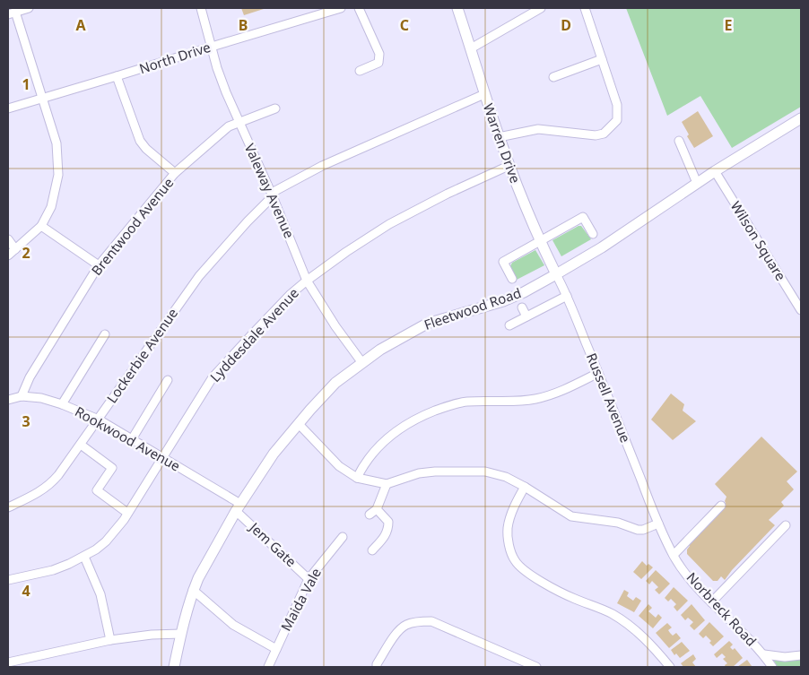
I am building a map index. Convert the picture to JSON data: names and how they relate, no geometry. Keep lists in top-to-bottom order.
{
  "streets": {
    "main road": ["Warren Drive", "Fleetwood Road"],
    "street": [
      "North Drive",
      "Valeway Avenue",
      "Brentwood Avenue",
      "Wilson Square",
      "Lyddesdale Avenue",
      "Lockerbie Avenue",
      "Russell Avenue",
      "Rookwood Avenue",
      "Jem Gate",
      "Maida Vale",
      "Norbreck Road"
    ]
  },
  "crossings": [
    ["North Drive", "Valeway Avenue"],
    ["Warren Drive", "Fleetwood Road"],
    ["Warren Drive", "Lyddesdale Avenue"],
    ["Warren Drive", "Lockerbie Avenue"],
    ["Warren Drive", "Russell Avenue"],
    ["Valeway Avenue", "Brentwood Avenue"],
    ["Valeway Avenue", "Fleetwood Road"],
    ["Valeway Avenue", "Lyddesdale Avenue"],
    ["Valeway Avenue", "Lockerbie Avenue"],
    ["Brentwood Avenue", "Rookwood Avenue"],
    ["Wilson Square", "Fleetwood Road"],
    ["Fleetwood Road", "Russell Avenue"],
    ["Fleetwood Road", "Rookwood Avenue"],
    ["Fleetwood Road", "Jem Gate"],
    ["Lyddesdale Avenue", "Rookwood Avenue"],
    ["Lockerbie Avenue", "Rookwood Avenue"],
    ["Russell Avenue", "Norbreck Road"],
    ["Rookwood Avenue", "Jem Gate"],
    ["Jem Gate", "Maida Vale"]
  ],
  "grid": {
    "columns": [
      "A",
      "B",
      "C",
      "D",
      "E"
    ],
    "rows": [
      "1",
      "2",
      "3",
      "4"
    ]
  }
}
